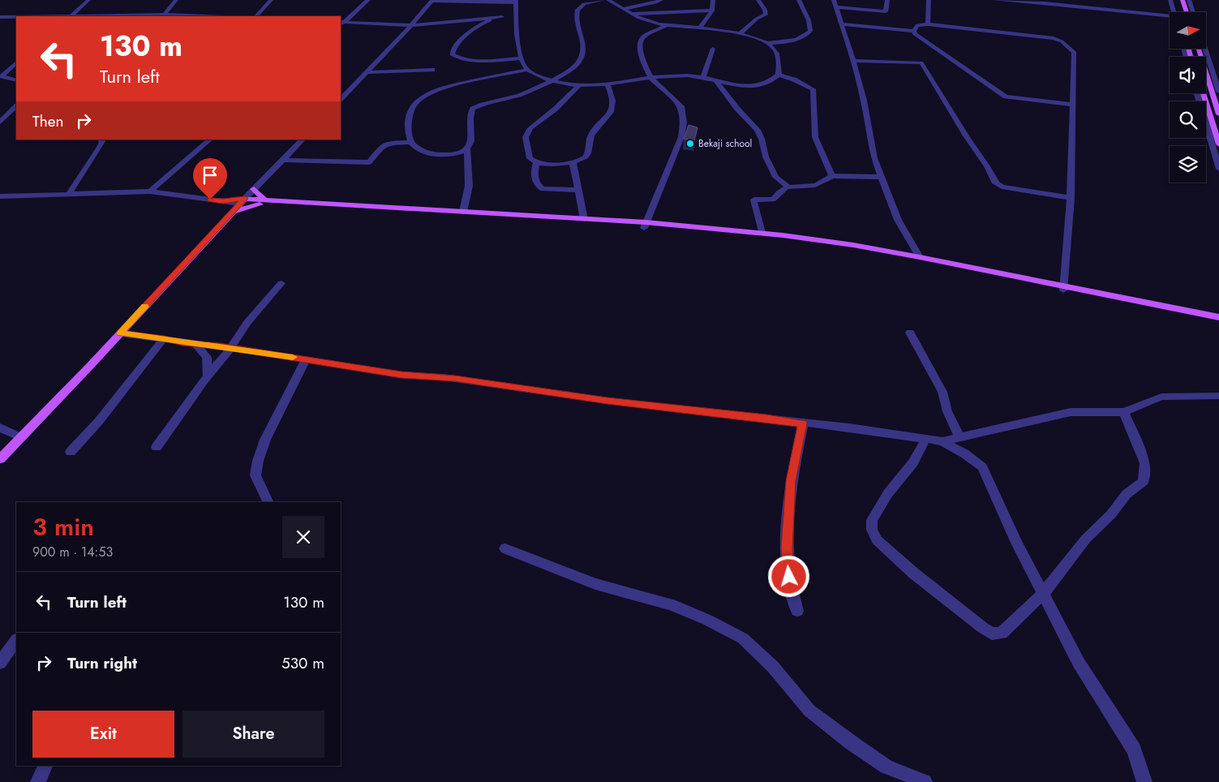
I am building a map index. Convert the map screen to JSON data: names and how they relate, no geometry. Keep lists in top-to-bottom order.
{
  "places": ["Bekaji school"],
  "north": "right",
  "page": {
    "turn": ["130 m", "Turn left"],
    "then": "Then",
    "heading": ["3 min", "900 m · 14:53"],
    "list": [
      {
        "name": "Turn left",
        "value": "130 m"
      },
      {
        "name": "Turn right",
        "value": "530 m"
      }
    ],
    "buttons": ["Exit", "Share"]
  }
}
